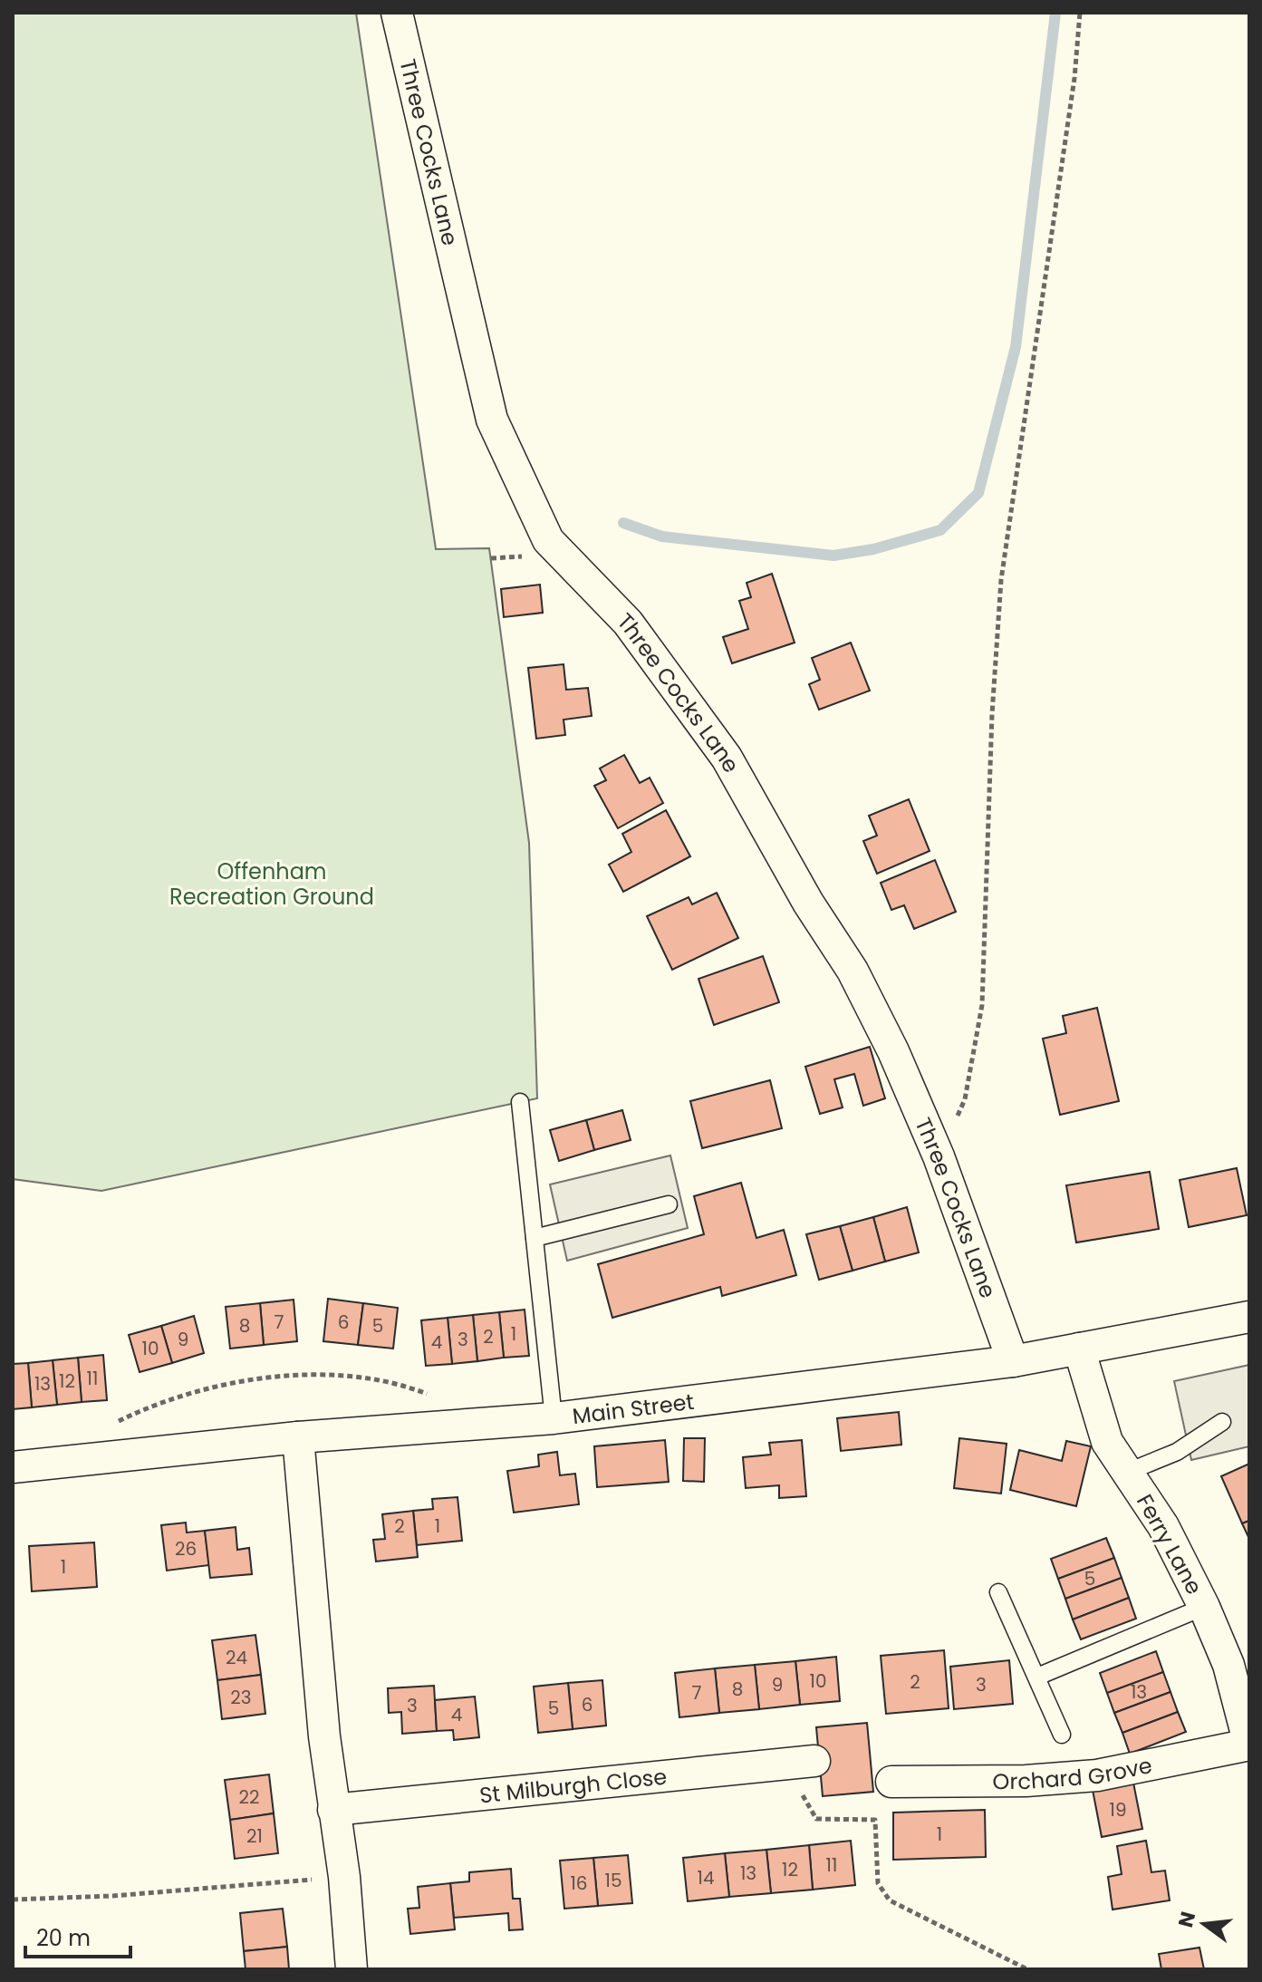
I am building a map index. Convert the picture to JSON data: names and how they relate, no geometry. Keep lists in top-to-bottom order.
{
  "streets": {
    "street": [
      "Three Cocks Lane",
      "Main Street",
      "Ferry Lane",
      "Orchard Grove",
      "St Milburgh Close"
    ]
  },
  "crossings": [
    ["Three Cocks Lane", "Main Street"],
    ["Main Street", "Ferry Lane"],
    ["Ferry Lane", "Orchard Grove"]
  ],
  "parks": ["Offenham Recreation Ground"],
  "house_numbers": [
    "7",
    "6",
    "8",
    "5",
    "1",
    "2",
    "9",
    "3",
    "4",
    "10",
    "11",
    "12",
    "13",
    "2",
    "1",
    "26",
    "1",
    "5",
    "24",
    "10",
    "2",
    "9",
    "3",
    "8",
    "13",
    "7",
    "23",
    "6",
    "3",
    "5",
    "4",
    "22",
    "19",
    "1",
    "21",
    "11",
    "12",
    "13",
    "14",
    "15",
    "16"
  ],
  "scale_bar": "20 m",
  "north": "left"
}
